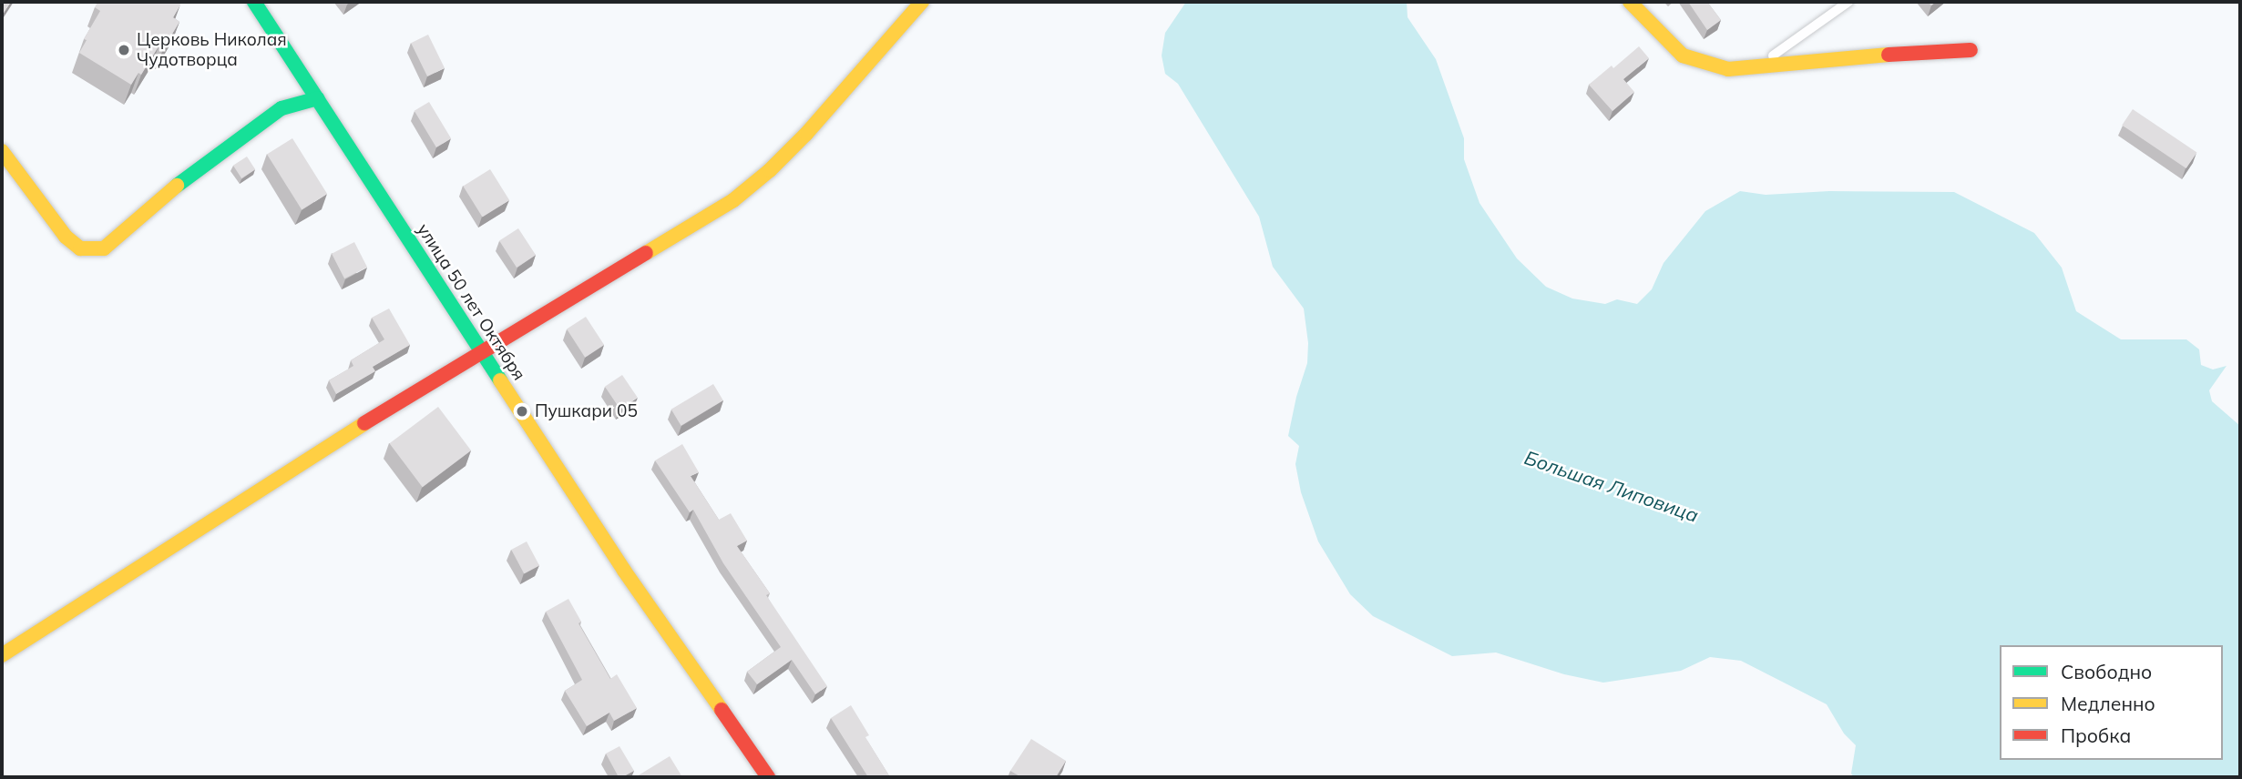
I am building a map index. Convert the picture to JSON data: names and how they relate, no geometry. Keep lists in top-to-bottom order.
{
  "streets": {
    "street": ["улица 50 лет Октября"]
  },
  "water": ["Большая Липовица"],
  "places": ["Церковь Николая Чудотворца", "Пушкари 05"],
  "legend": ["Свободно", "Медленно", "Пробка"]
}
